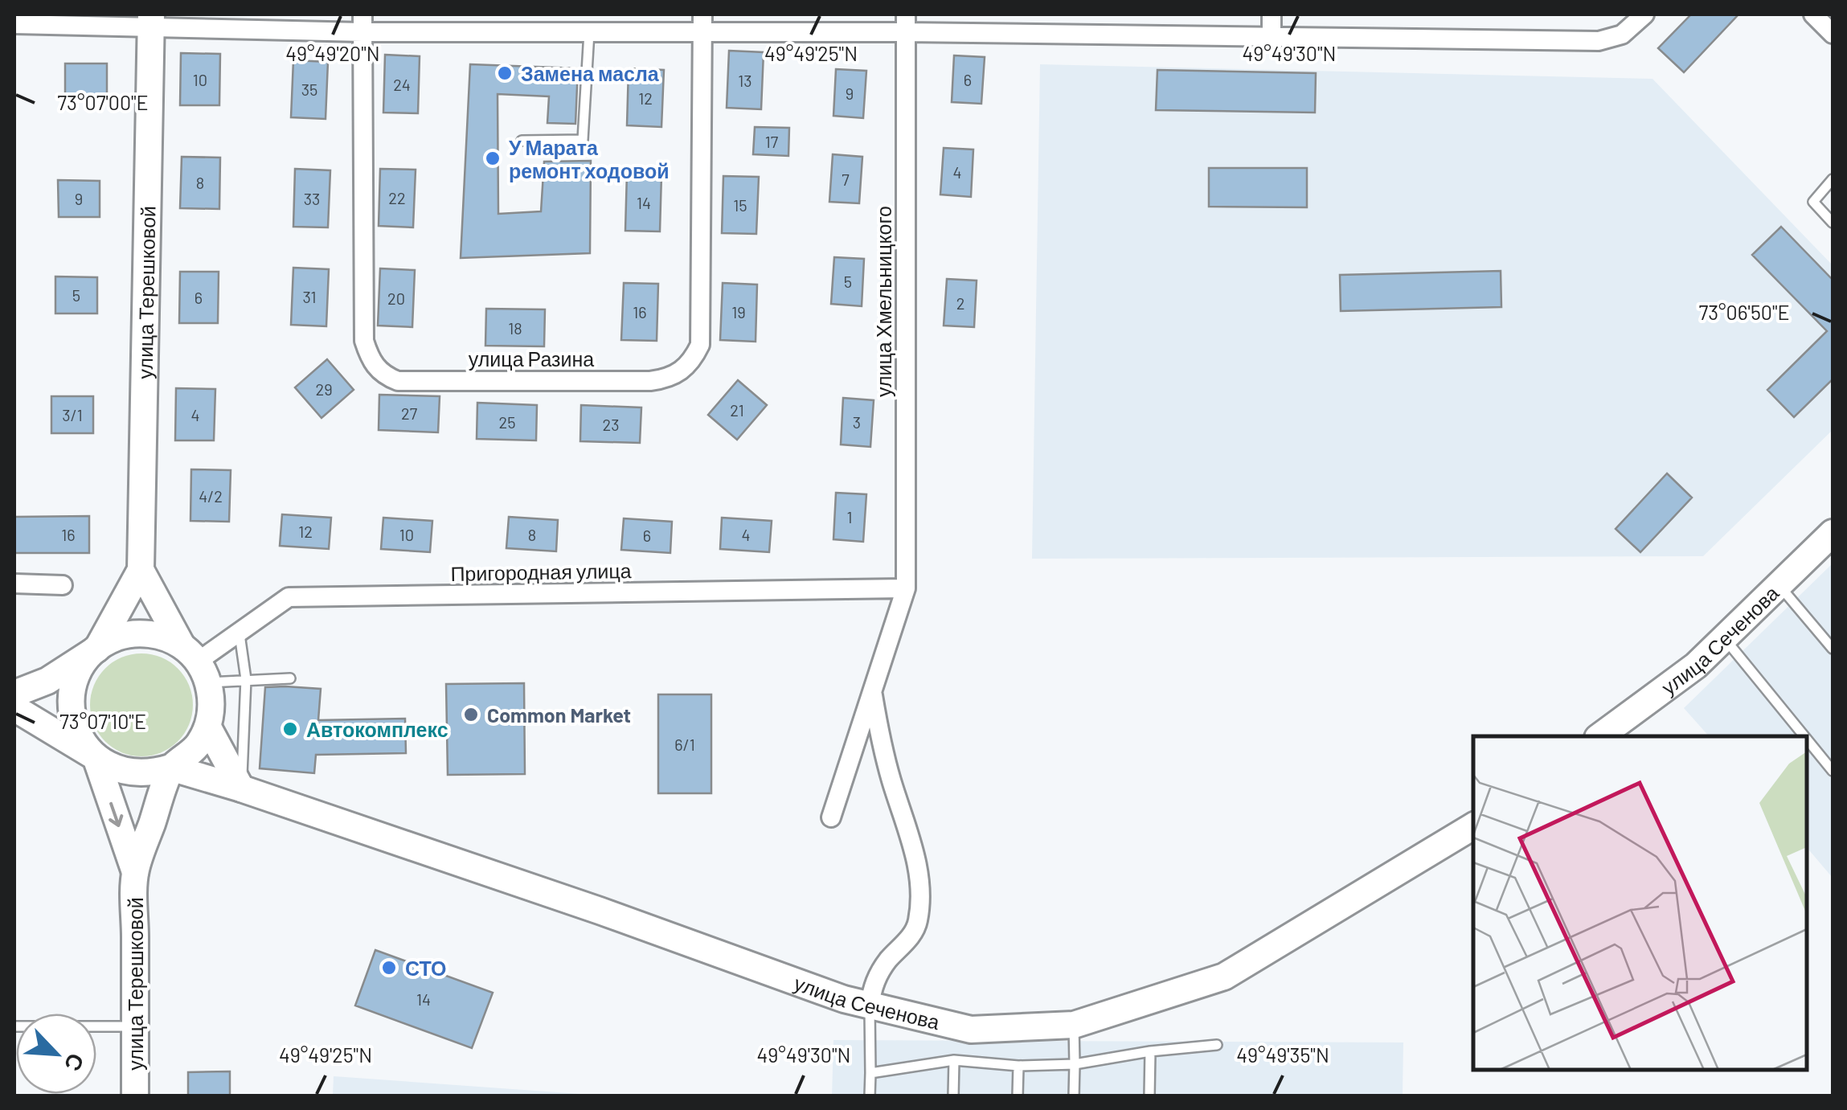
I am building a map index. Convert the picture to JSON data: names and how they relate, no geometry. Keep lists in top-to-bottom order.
{
  "streets": {
    "street": [
      "улица Терешковой",
      "улица Хмельницкого",
      "улица Разина",
      "Пригородная улица",
      "улица Сеченова"
    ]
  },
  "crossings": [
    ["улица Терешковой", "Пригородная улица"],
    ["улица Терешковой", "улица Сеченова"],
    ["улица Хмельницкого", "Пригородная улица"],
    ["Пригородная улица", "улица Сеченова"]
  ],
  "places": [
    "Замена масла",
    "У Марата ремонт ходовой",
    "Common Market",
    "Автокомплекс",
    "СТО"
  ],
  "house_numbers": [
    "10",
    "6",
    "13",
    "24",
    "35",
    "9",
    "12",
    "17",
    "4",
    "7",
    "8",
    "22",
    "9",
    "33",
    "14",
    "15",
    "5",
    "5",
    "31",
    "6",
    "20",
    "2",
    "16",
    "19",
    "18",
    "29",
    "21",
    "27",
    "3/1",
    "4",
    "25",
    "3",
    "23",
    "4/2",
    "1",
    "12",
    "16",
    "10",
    "8",
    "4",
    "6",
    "6/1",
    "14"
  ],
  "north": "bottom right",
  "coordinates": [
    "49°49'20\"N",
    "49°49'25\"N",
    "49°49'30\"N",
    "73°07'00\"E",
    "73°06'50\"E",
    "73°07'10\"E",
    "49°49'35\"N"
  ]
}
